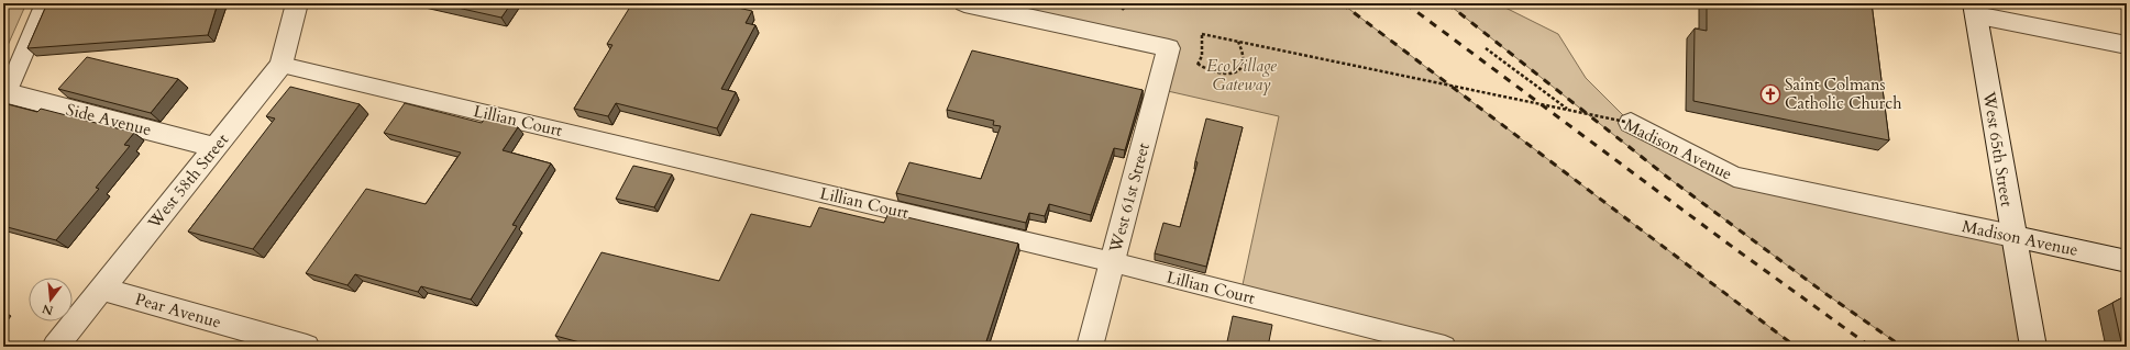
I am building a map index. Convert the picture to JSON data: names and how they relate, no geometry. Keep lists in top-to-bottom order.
{
  "streets": {
    "street": [
      "Side Avenue",
      "Madison Avenue",
      "West 65th Street",
      "West 58th Street",
      "West 61st Street",
      "Pear Avenue"
    ],
    "lane": ["Lillian Court"]
  },
  "crossings": [
    ["Side Avenue", "West 58th Street"],
    ["Lillian Court", "West 58th Street"],
    ["Lillian Court", "West 61st Street"],
    ["Madison Avenue", "West 65th Street"],
    ["West 58th Street", "Pear Avenue"]
  ],
  "parks": ["EcoVillage Gateway"],
  "places": {
    "church": ["Saint Colmans Catholic Church"]
  },
  "north": "bottom"
}
